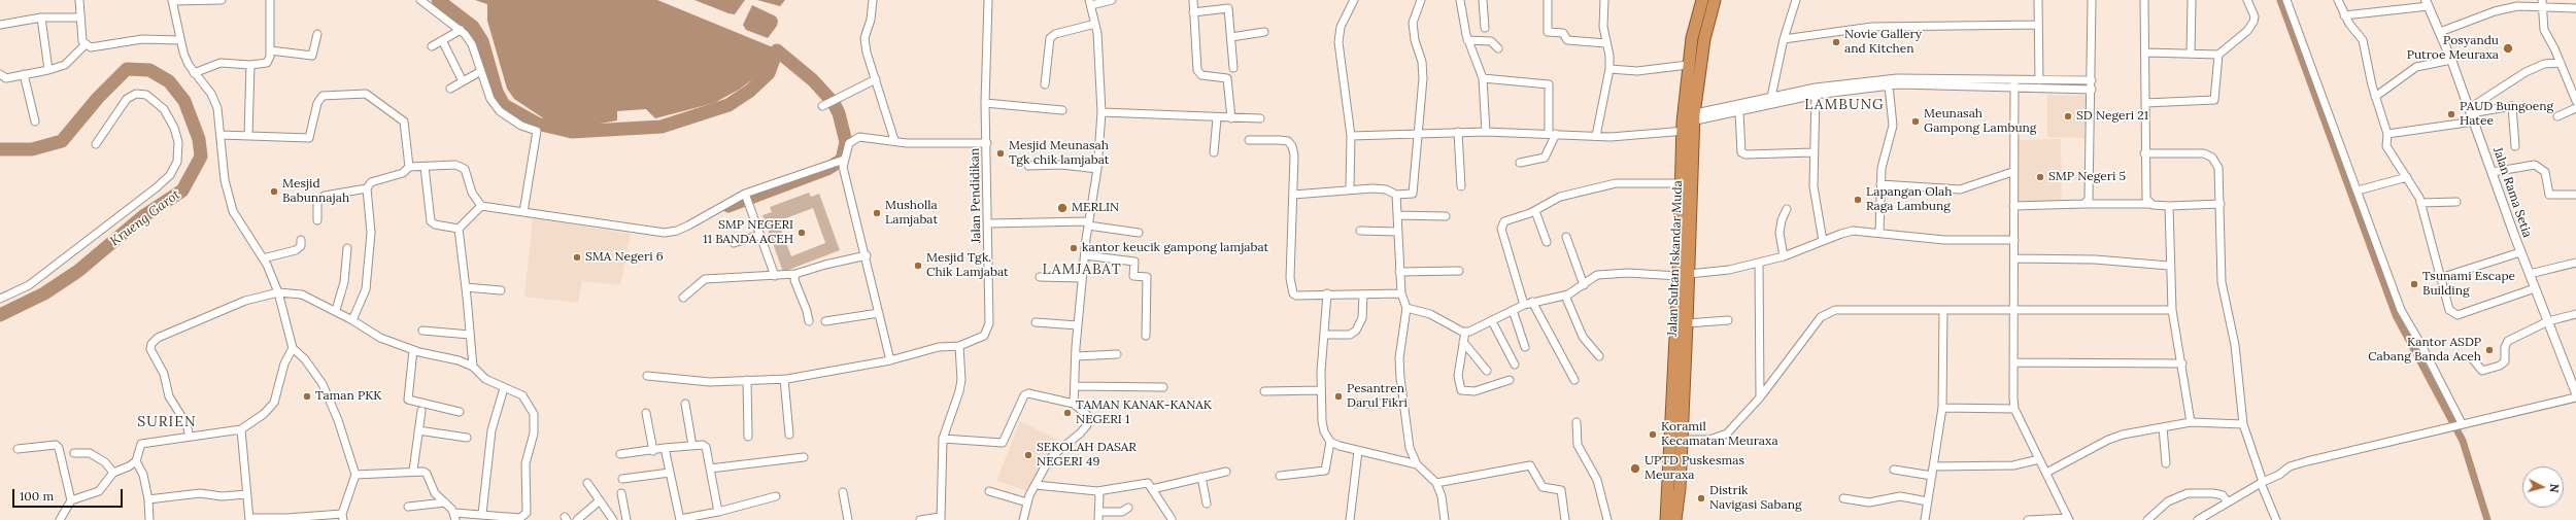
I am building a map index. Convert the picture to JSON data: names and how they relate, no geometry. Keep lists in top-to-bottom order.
{
  "streets": {
    "highway": ["Jalan Sultan Iskandar Muda"],
    "street": ["Jalan Rama Setia", "Jalan Pendidikan"]
  },
  "districts": ["LAMBUNG", "LAMJABAT", "SURIEN"],
  "water": ["Krueng Garot"],
  "places": [
    "Novie Gallery and Kitchen",
    "Posyandu Putroe Meuraxa",
    "PAUD Bungoeng Hatee",
    "SD Negeri 21",
    "Meunasah Gampong Lambung",
    "Mesjid Meunasah Tgk chik lamjabat",
    "SMP Negeri 5",
    "Mesjid Babunnajah",
    "Lapangan Olah Raga Lambung",
    "MERLIN",
    "Musholla Lamjabat",
    "SMP NEGERI 11 BANDA ACEH",
    "kantor keucik gampong lamjabat",
    "SMA Negeri 6",
    "Mesjid Tgk. Chik Lamjabat",
    "Tsunami Escape Building",
    "Kantor ASDP Cabang Banda Aceh",
    "Taman PKK",
    "Pesantren Darul Fikri",
    "TAMAN KANAK-KANAK NEGERI 1",
    "Koramil Kecamatan Meuraxa",
    "SEKOLAH DASAR NEGERI 49",
    "UPTD Puskesmas Meuraxa",
    "Distrik Navigasi Sabang"
  ],
  "scale_bar": "100 m",
  "north": "right"
}
